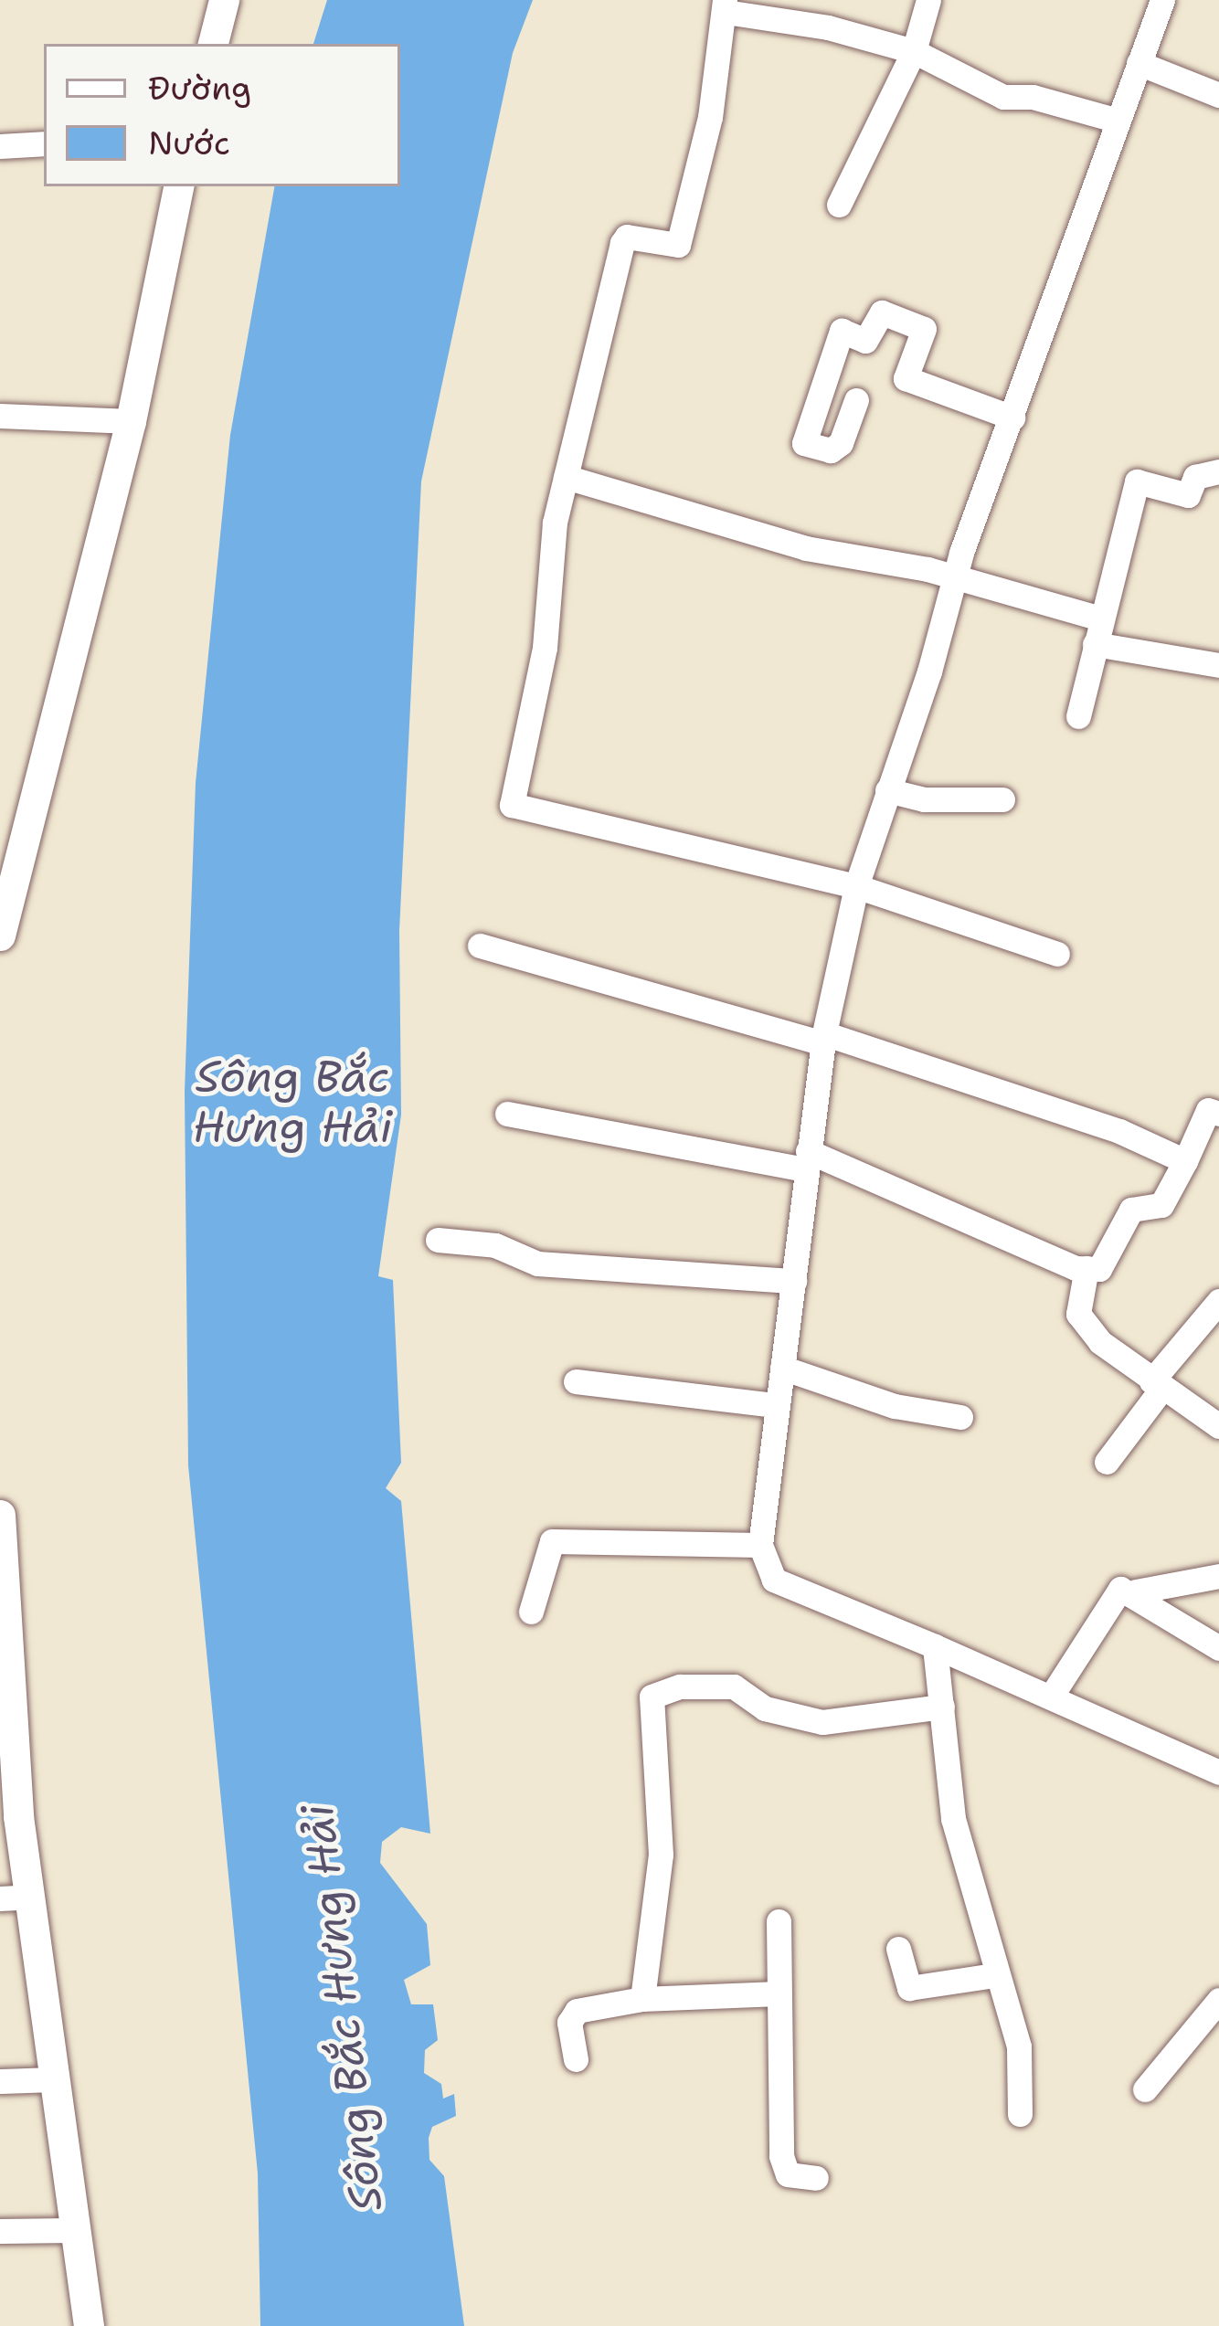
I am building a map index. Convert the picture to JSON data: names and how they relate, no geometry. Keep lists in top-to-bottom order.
{
  "water": ["Sông Bắc Hưng Hải"],
  "legend": ["Đường", "Nước"]
}
